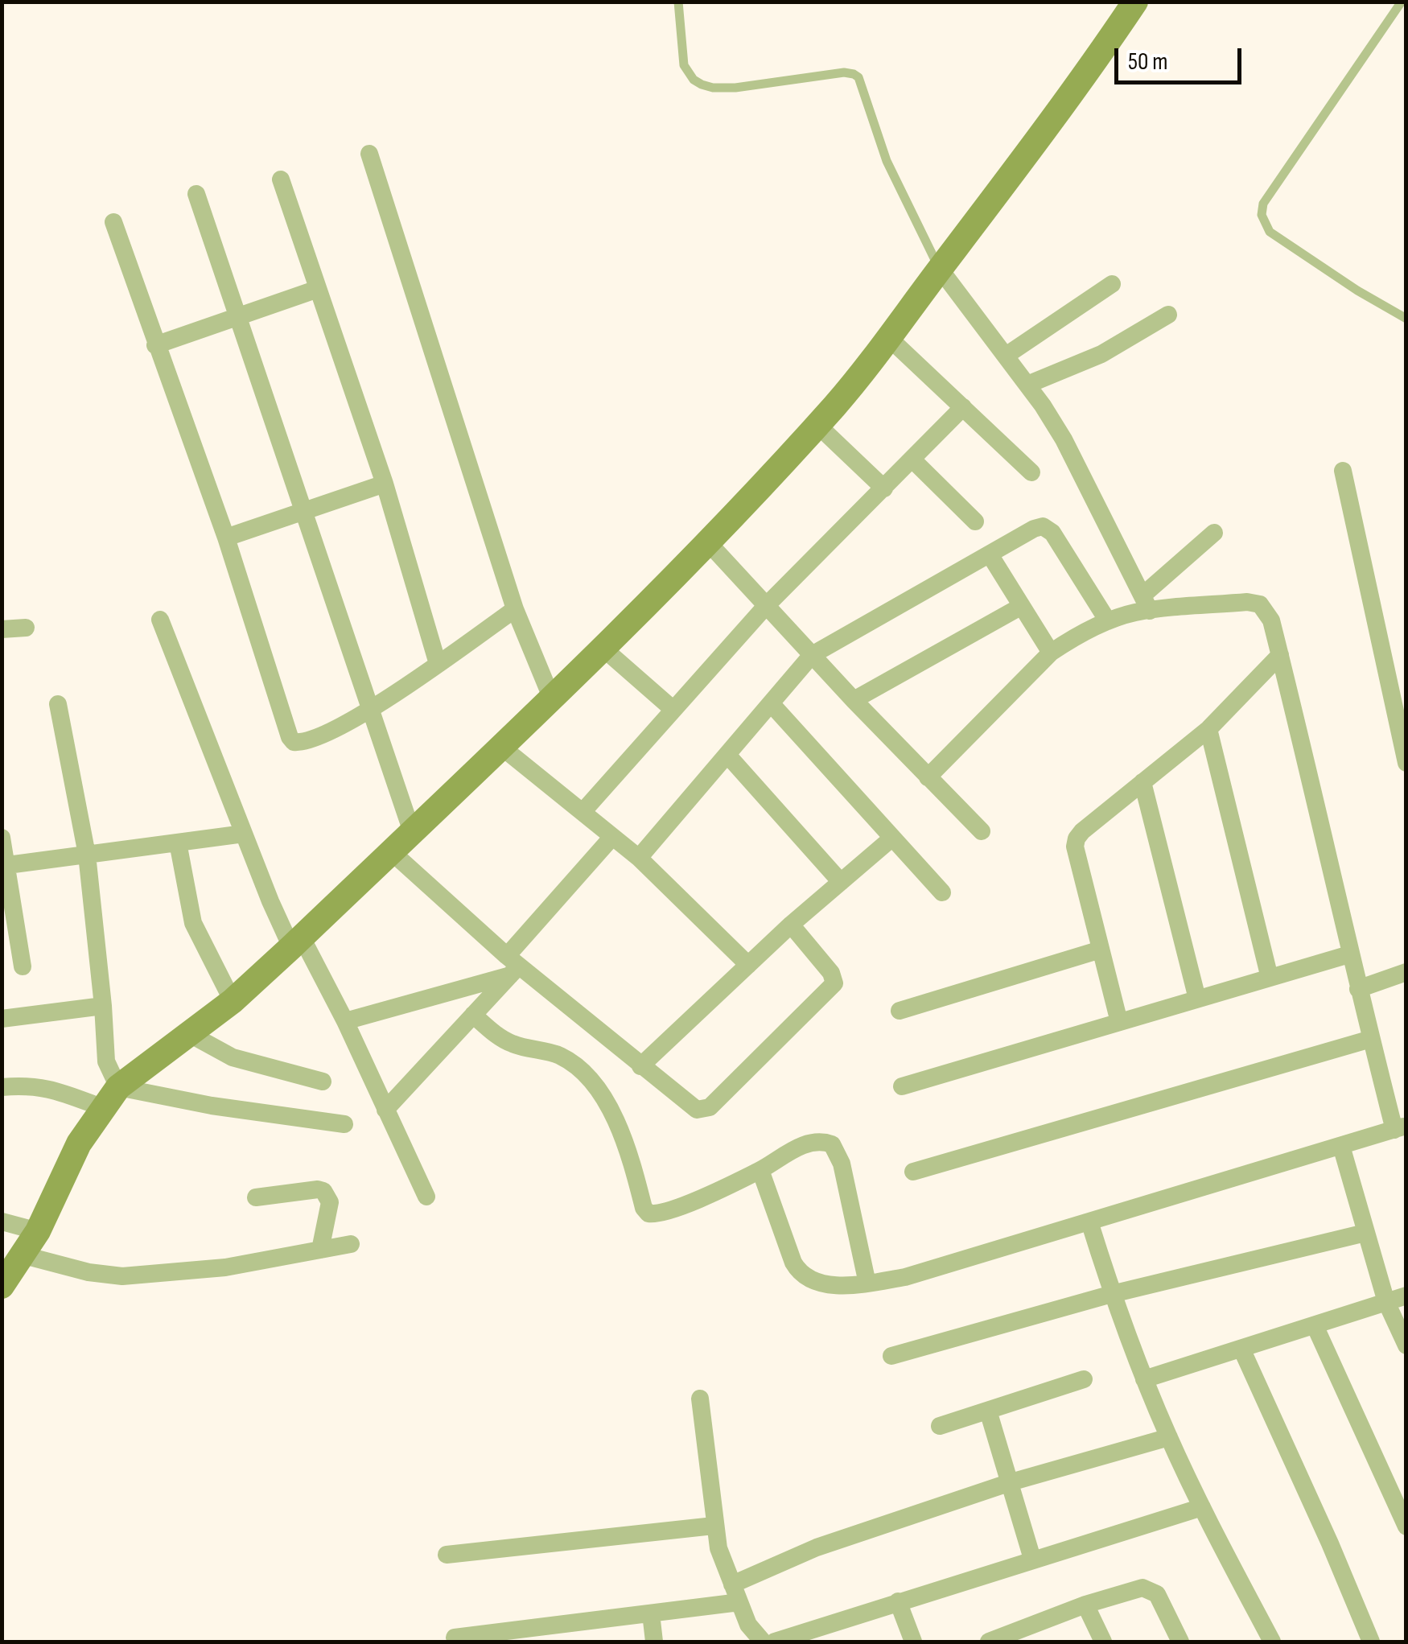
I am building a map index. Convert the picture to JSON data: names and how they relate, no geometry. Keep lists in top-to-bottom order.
{
  "scale_bar": "50 m"
}
